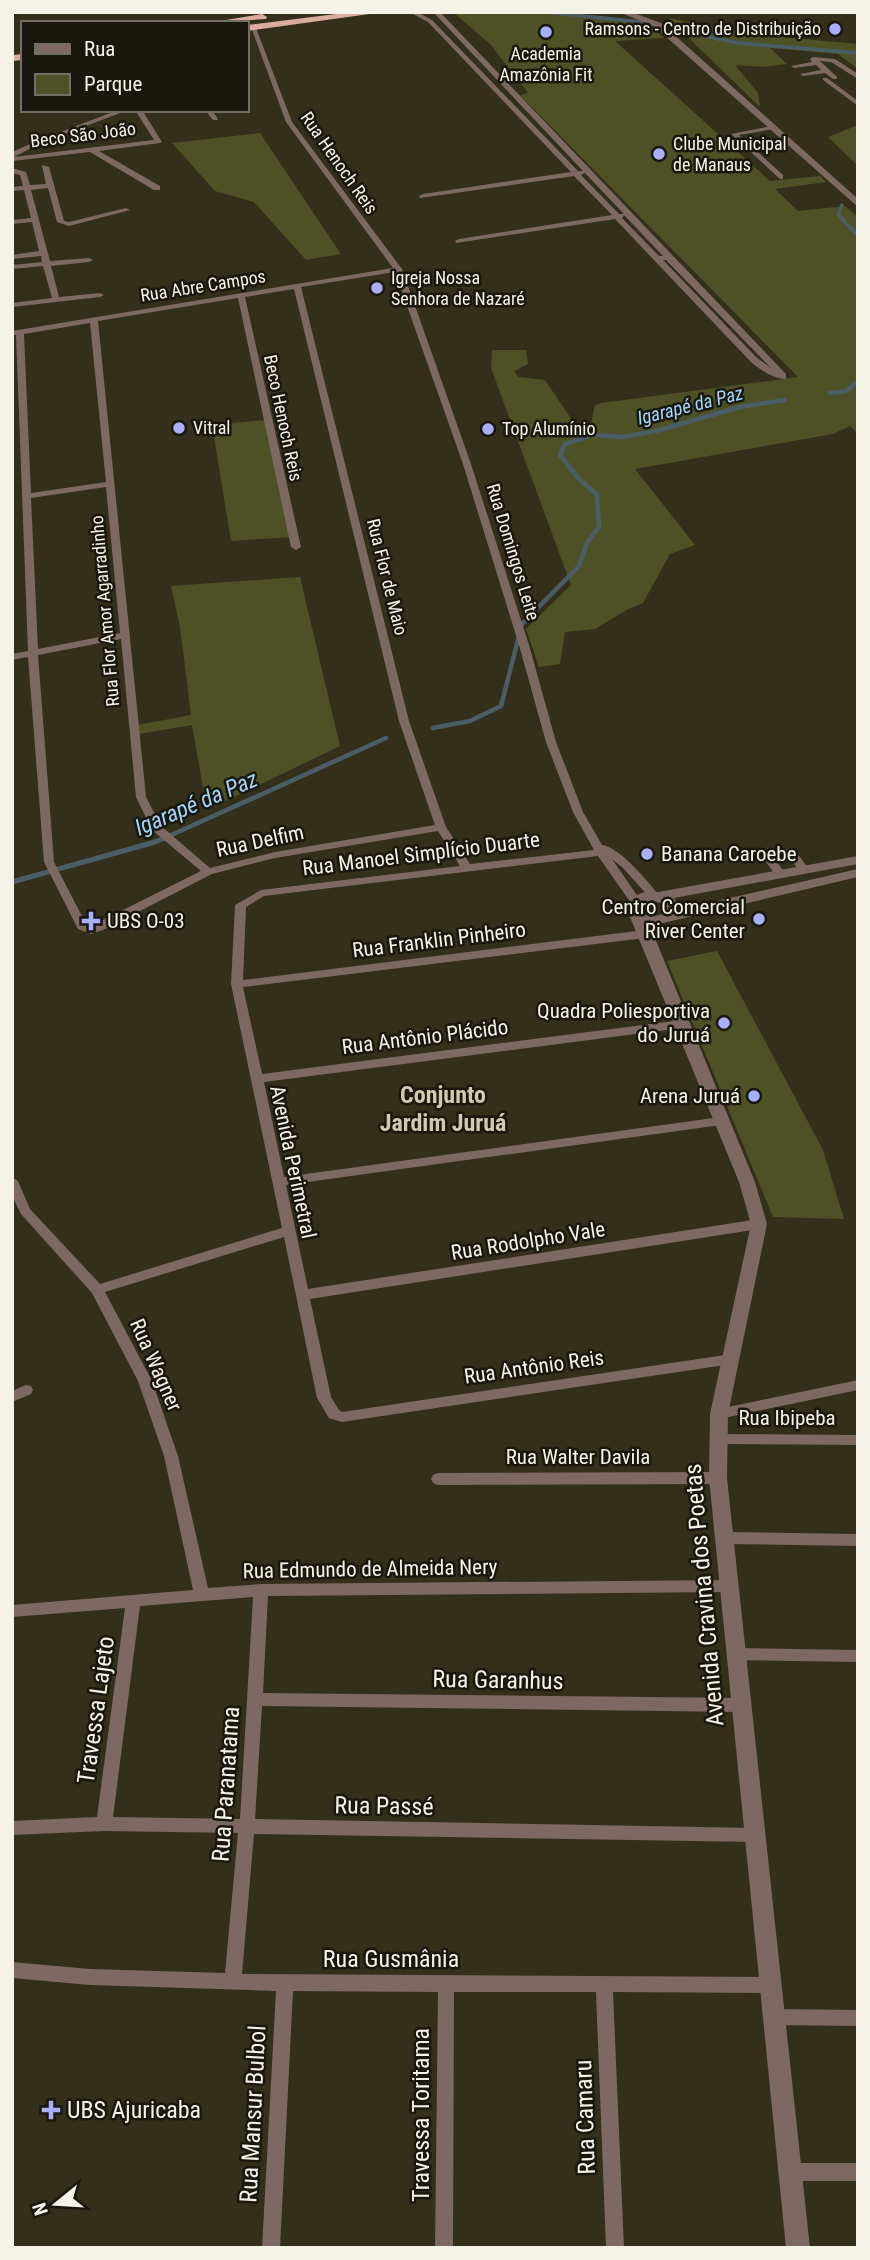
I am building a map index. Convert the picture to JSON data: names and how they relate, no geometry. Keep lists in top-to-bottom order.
{
  "streets": {
    "street": [
      "Beco São João",
      "Rua Henoch Reis",
      "Rua Abre Campos",
      "Beco Henoch Reis",
      "Rua Domingos Leite",
      "Rua Flor de Maio",
      "Rua Flor Amor Agarradinho",
      "Rua Delfim",
      "Rua Manoel Simplício Duarte",
      "Rua Franklin Pinheiro",
      "Rua Antônio Plácido",
      "Avenida Perimetral",
      "Rua Rodolpho Vale",
      "Rua Wagner",
      "Rua Antônio Reis",
      "Rua Ibipeba",
      "Rua Walter Davila",
      "Rua Edmundo de Almeida Nery",
      "Avenida Cravina dos Poetas",
      "Rua Garanhus",
      "Travessa Lajeto",
      "Rua Paranatama",
      "Rua Passé",
      "Rua Gusmânia",
      "Rua Mansur Bulbol",
      "Travessa Toritama",
      "Rua Camaru"
    ]
  },
  "crossings": [
    ["Rua Henoch Reis", "Rua Abre Campos"],
    ["Rua Henoch Reis", "Rua Domingos Leite"],
    ["Rua Abre Campos", "Beco Henoch Reis"],
    ["Rua Abre Campos", "Rua Domingos Leite"],
    ["Rua Abre Campos", "Rua Flor de Maio"],
    ["Rua Abre Campos", "Rua Flor Amor Agarradinho"],
    ["Rua Domingos Leite", "Rua Manoel Simplício Duarte"],
    ["Rua Domingos Leite", "Avenida Cravina dos Poetas"],
    ["Rua Flor de Maio", "Rua Delfim"],
    ["Rua Flor de Maio", "Rua Manoel Simplício Duarte"],
    ["Rua Flor Amor Agarradinho", "Rua Delfim"],
    ["Rua Manoel Simplício Duarte", "Avenida Perimetral"],
    ["Rua Franklin Pinheiro", "Avenida Perimetral"],
    ["Rua Franklin Pinheiro", "Avenida Cravina dos Poetas"],
    ["Rua Antônio Plácido", "Avenida Perimetral"],
    ["Rua Antônio Plácido", "Avenida Cravina dos Poetas"],
    ["Avenida Perimetral", "Rua Rodolpho Vale"],
    ["Avenida Perimetral", "Rua Antônio Reis"],
    ["Rua Rodolpho Vale", "Avenida Cravina dos Poetas"],
    ["Rua Wagner", "Rua Edmundo de Almeida Nery"],
    ["Rua Antônio Reis", "Avenida Cravina dos Poetas"],
    ["Rua Ibipeba", "Avenida Cravina dos Poetas"],
    ["Rua Walter Davila", "Avenida Cravina dos Poetas"],
    ["Rua Edmundo de Almeida Nery", "Avenida Cravina dos Poetas"],
    ["Rua Edmundo de Almeida Nery", "Travessa Lajeto"],
    ["Rua Edmundo de Almeida Nery", "Rua Paranatama"],
    ["Avenida Cravina dos Poetas", "Rua Garanhus"],
    ["Avenida Cravina dos Poetas", "Rua Passé"],
    ["Avenida Cravina dos Poetas", "Rua Gusmânia"],
    ["Rua Garanhus", "Rua Paranatama"],
    ["Travessa Lajeto", "Rua Passé"],
    ["Rua Paranatama", "Rua Passé"],
    ["Rua Paranatama", "Rua Gusmânia"],
    ["Rua Gusmânia", "Rua Mansur Bulbol"],
    ["Rua Gusmânia", "Travessa Toritama"],
    ["Rua Gusmânia", "Rua Camaru"]
  ],
  "districts": ["Conjunto Jardim Juruá"],
  "water": ["Igarapé da Paz"],
  "places": {
    "other": [
      "Ramsons - Centro de Distribuição",
      "Academia Amazônia Fit",
      "Clube Municipal de Manaus",
      "Igreja Nossa Senhora de Nazaré",
      "Vitral",
      "Top Alumínio",
      "Banana Caroebe",
      "Centro Comercial River Center",
      "Quadra Poliesportiva do Juruá",
      "Arena Juruá"
    ],
    "health": ["UBS O-03", "UBS Ajuricaba"]
  },
  "legend": ["Rua", "Parque"],
  "north": "left"
}
